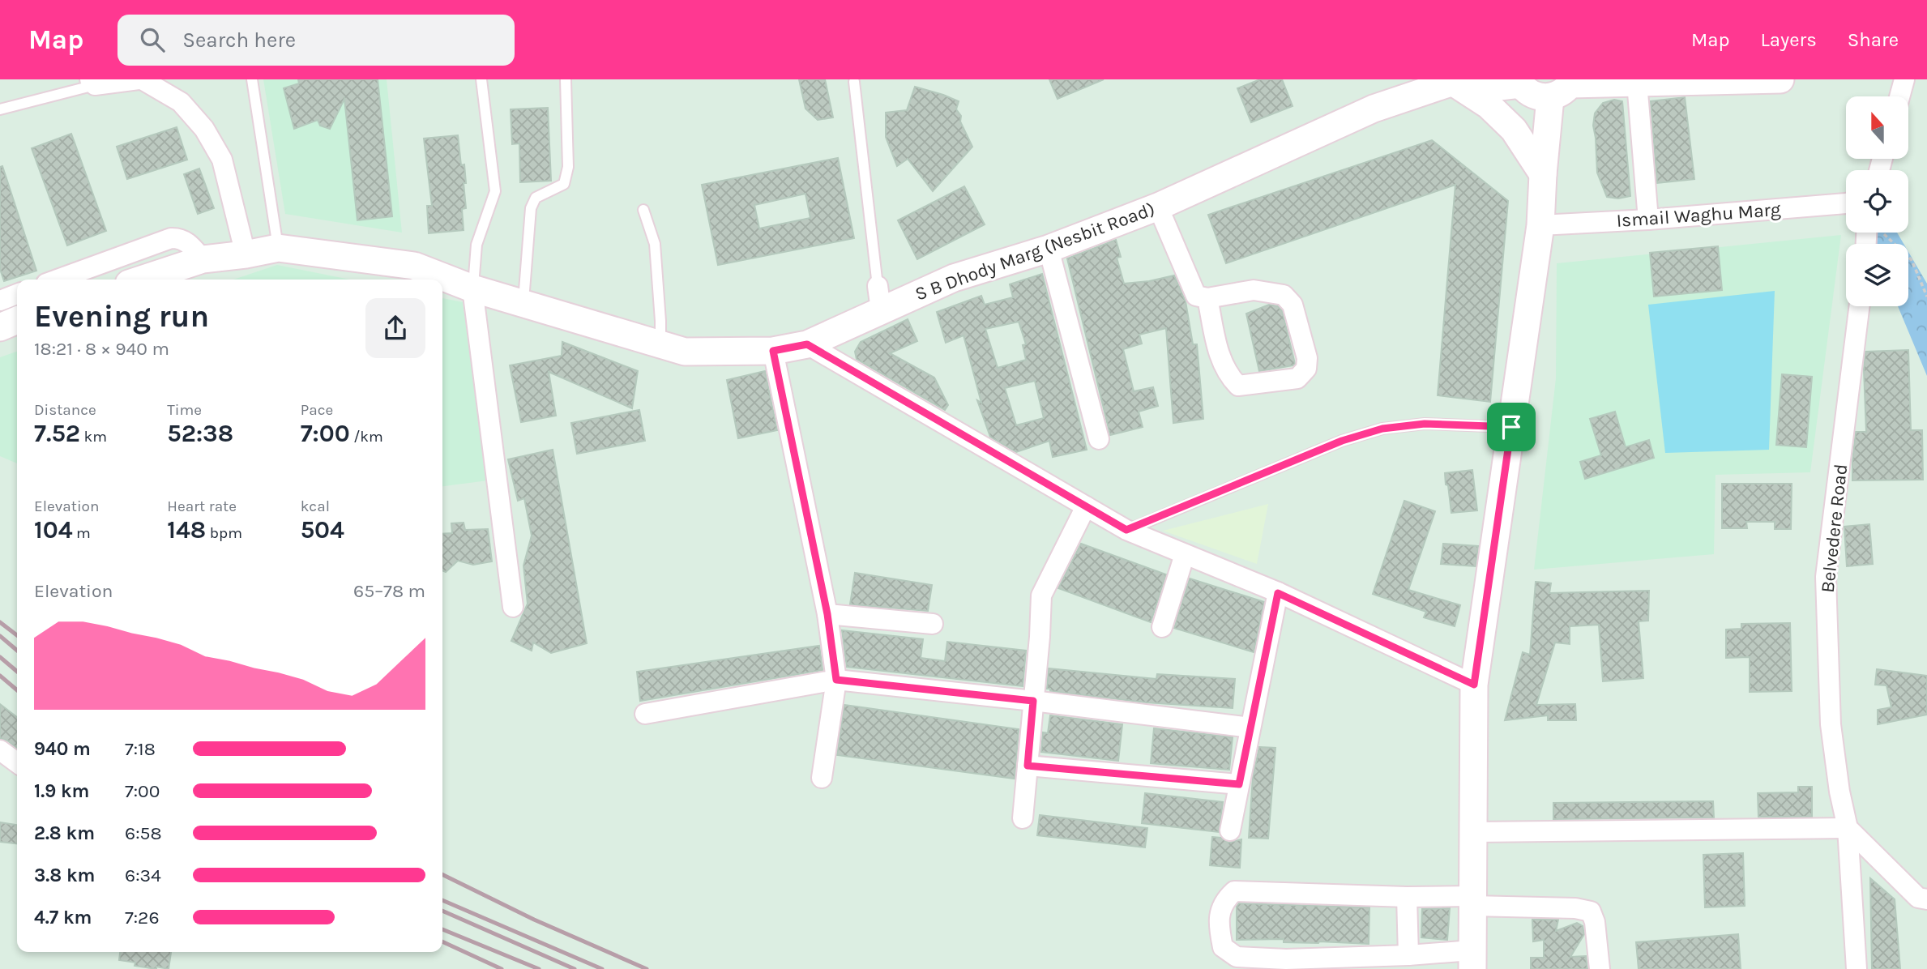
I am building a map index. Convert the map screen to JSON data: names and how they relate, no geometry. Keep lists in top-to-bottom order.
{
  "streets": {
    "main road": ["S B Dhody Marg (Nesbit Road)"],
    "street": ["Ismail Waghu Marg", "Belvedere Road"]
  },
  "north": "top",
  "page": {
    "header": "Map",
    "search": "Search here",
    "nav": ["Map", "Layers", "Share"],
    "heading": ["Evening run", "18:21 · 8 × 940 m"],
    "stats": [
      ["Distance", "7.52 km"],
      ["Time", "52:38"],
      ["Pace", "7:00 /km"],
      ["Elevation", "104 m"],
      ["Heart rate", "148 bpm"],
      ["kcal", "504"]
    ],
    "chart": ["Elevation", "65–78 m"],
    "list": [
      {
        "name": "940 m",
        "note": "7:18"
      },
      {
        "name": "1.9 km",
        "note": "7:00"
      },
      {
        "name": "2.8 km",
        "note": "6:58"
      },
      {
        "name": "3.8 km",
        "note": "6:34"
      },
      {
        "name": "4.7 km",
        "note": "7:26"
      }
    ]
  }
}
